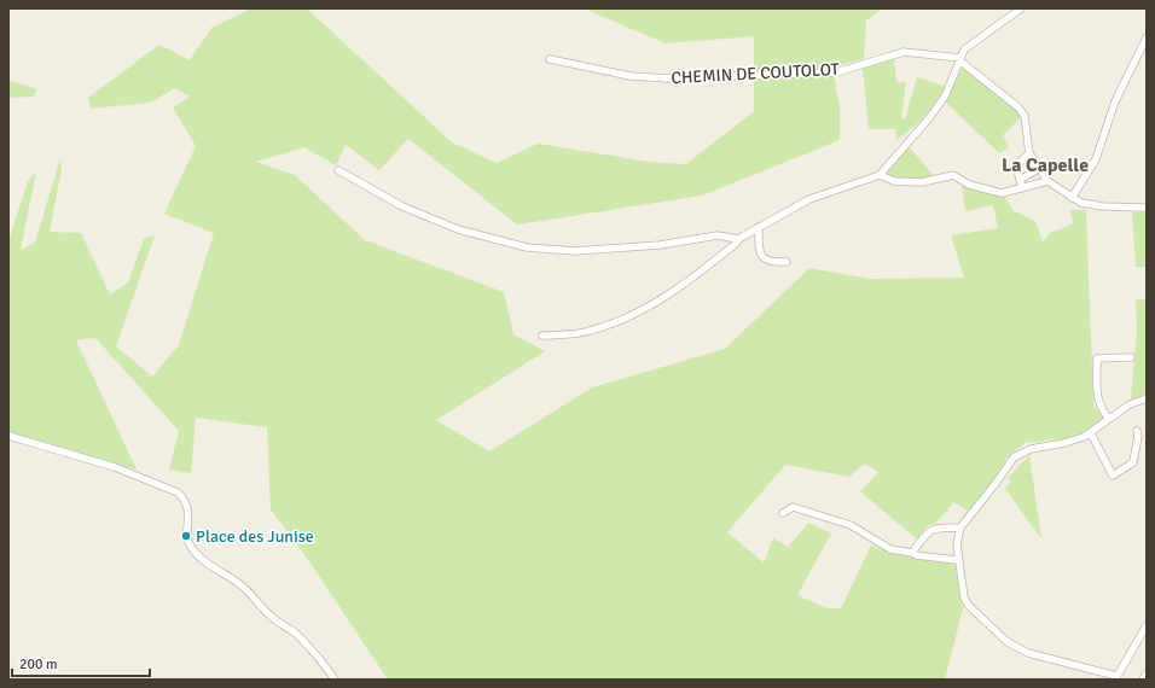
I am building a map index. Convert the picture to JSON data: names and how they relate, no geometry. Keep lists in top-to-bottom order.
{
  "streets": {
    "street": ["CHEMIN DE COUTOLOT"]
  },
  "districts": ["La Capelle"],
  "places": ["Place des Junise"],
  "scale_bar": "200 m"
}
